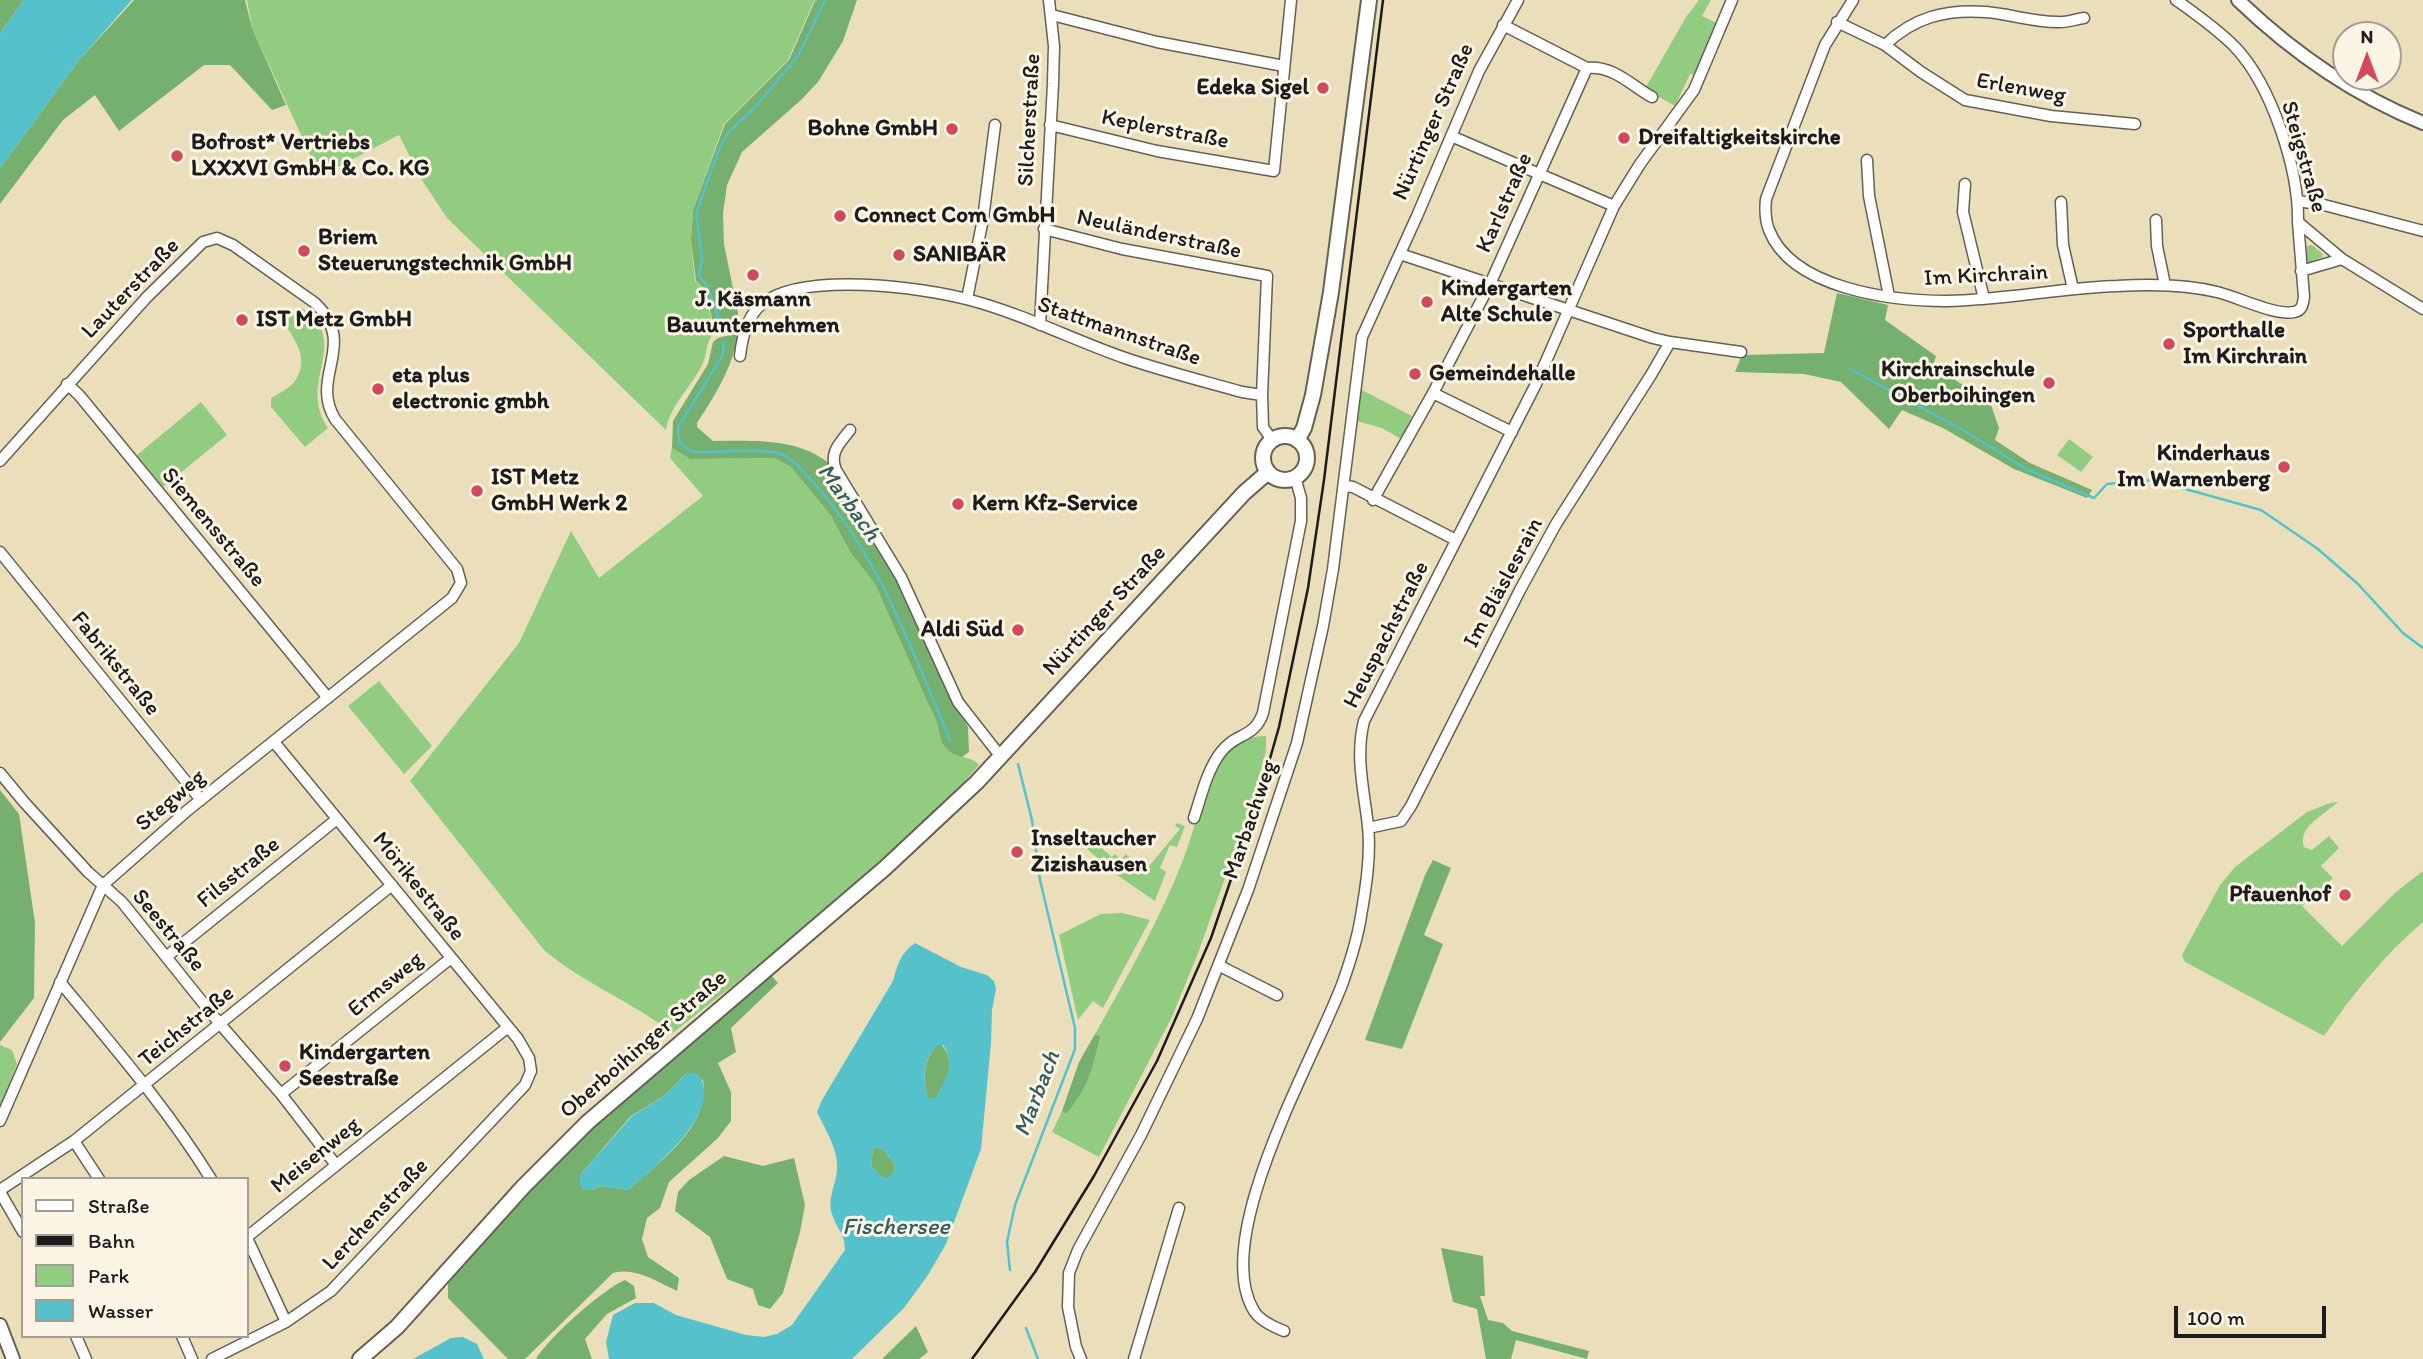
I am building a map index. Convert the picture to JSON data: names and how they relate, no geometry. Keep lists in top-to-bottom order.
{
  "streets": {
    "main road": ["Nürtinger Straße", "Oberboihinger Straße"],
    "street": [
      "Erlenweg",
      "Silcherstraße",
      "Keplerstraße",
      "Steigstraße",
      "Karlstraße",
      "Neuländerstraße",
      "Im Kirchrain",
      "Lauterstraße",
      "Stattmannstraße",
      "Siemensstraße",
      "Im Bläslesrain",
      "Heuspachstraße",
      "Fabrikstraße",
      "Stegweg",
      "Marbachweg",
      "Filsstraße",
      "Mörikestraße",
      "Seestraße",
      "Ermsweg",
      "Teichstraße",
      "Meisenweg",
      "Lerchenstraße"
    ]
  },
  "crossings": [
    ["Erlenweg", "Im Kirchrain"],
    ["Silcherstraße", "Keplerstraße"],
    ["Silcherstraße", "Neuländerstraße"],
    ["Silcherstraße", "Stattmannstraße"],
    ["Nürtinger Straße", "Marbachweg"],
    ["Nürtinger Straße", "Oberboihinger Straße"],
    ["Steigstraße", "Im Kirchrain"],
    ["Neuländerstraße", "Stattmannstraße"],
    ["Lauterstraße", "Siemensstraße"],
    ["Lauterstraße", "Stegweg"],
    ["Siemensstraße", "Stegweg"],
    ["Im Bläslesrain", "Heuspachstraße"],
    ["Fabrikstraße", "Stegweg"],
    ["Stegweg", "Mörikestraße"],
    ["Stegweg", "Seestraße"],
    ["Filsstraße", "Mörikestraße"],
    ["Filsstraße", "Seestraße"],
    ["Mörikestraße", "Ermsweg"],
    ["Mörikestraße", "Teichstraße"],
    ["Mörikestraße", "Meisenweg"],
    ["Mörikestraße", "Lerchenstraße"],
    ["Seestraße", "Ermsweg"],
    ["Seestraße", "Teichstraße"],
    ["Seestraße", "Meisenweg"]
  ],
  "water": ["Marbach", "Fischersee"],
  "places": [
    "Edeka Sigel",
    "Bohne GmbH",
    "Dreifaltigkeitskirche",
    "Bofrost* Vertriebs LXXXVI GmbH & Co. KG",
    "Connect Com GmbH",
    "Briem Steuerungstechnik GmbH",
    "SANIBÄR",
    "J. Käsmann Bauunternehmen",
    "Kindergarten Alte Schule",
    "IST Metz GmbH",
    "Sporthalle Im Kirchrain",
    "Gemeindehalle",
    "Kirchrainschule Oberboihingen",
    "eta plus electronic gmbh",
    "Kinderhaus Im Warnenberg",
    "IST Metz GmbH Werk 2",
    "Kern Kfz-Service",
    "Aldi Süd",
    "Inseltaucher Zizishausen",
    "Pfauenhof",
    "Kindergarten Seestraße"
  ],
  "legend": [
    "Straße",
    "Bahn",
    "Park",
    "Wasser"
  ],
  "scale_bar": "100 m",
  "north": "top"
}
